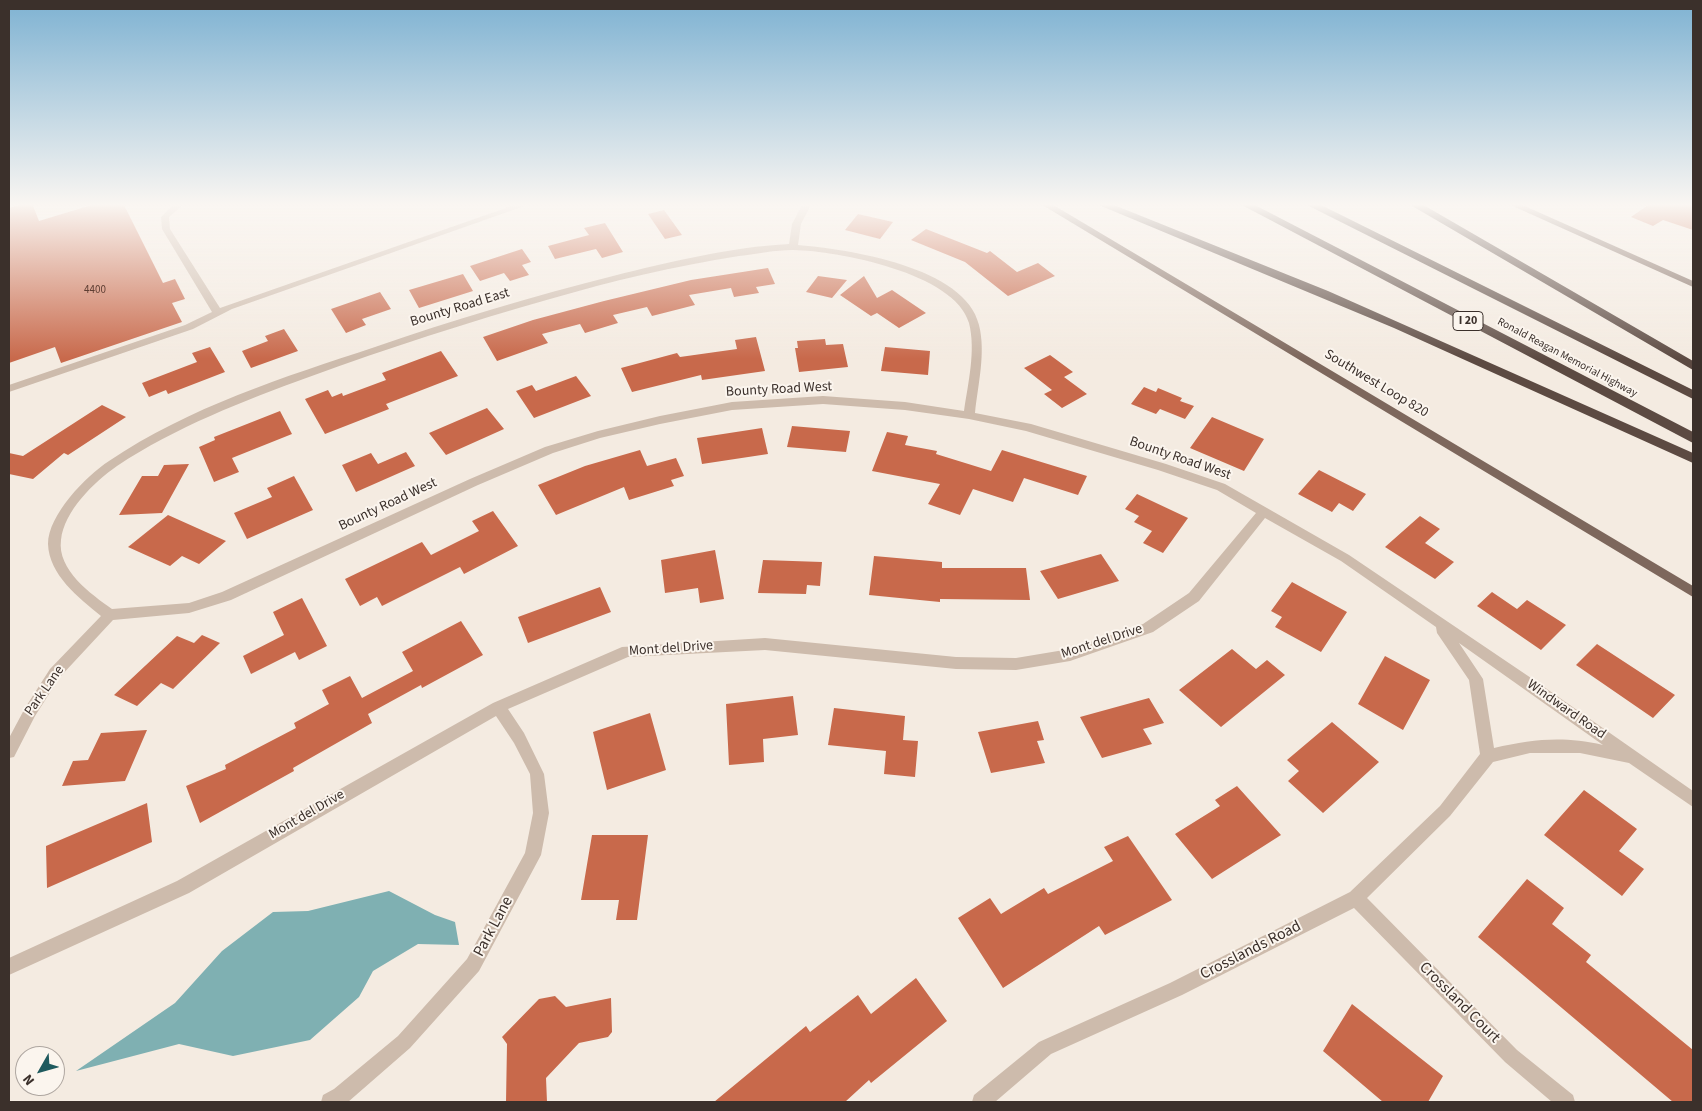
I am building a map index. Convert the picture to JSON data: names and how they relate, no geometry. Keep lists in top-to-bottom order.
{
  "streets": {
    "highway": ["I 20", "Ronald Reagan Memorial Highway"],
    "main road": ["Southwest Loop 820"],
    "street": [
      "Bounty Road East",
      "Bounty Road West",
      "Mont del Drive",
      "Park Lane",
      "Windward Road",
      "Crosslands Road",
      "Crossland Court"
    ]
  },
  "crossings": [
    ["Bounty Road East", "Bounty Road West"],
    ["Bounty Road East", "Park Lane"],
    ["Bounty Road West", "Mont del Drive"],
    ["Bounty Road West", "Park Lane"],
    ["Bounty Road West", "Windward Road"],
    ["Mont del Drive", "Park Lane"],
    ["Crosslands Road", "Crossland Court"]
  ],
  "house_numbers": ["4400"],
  "north": "bottom left"
}
